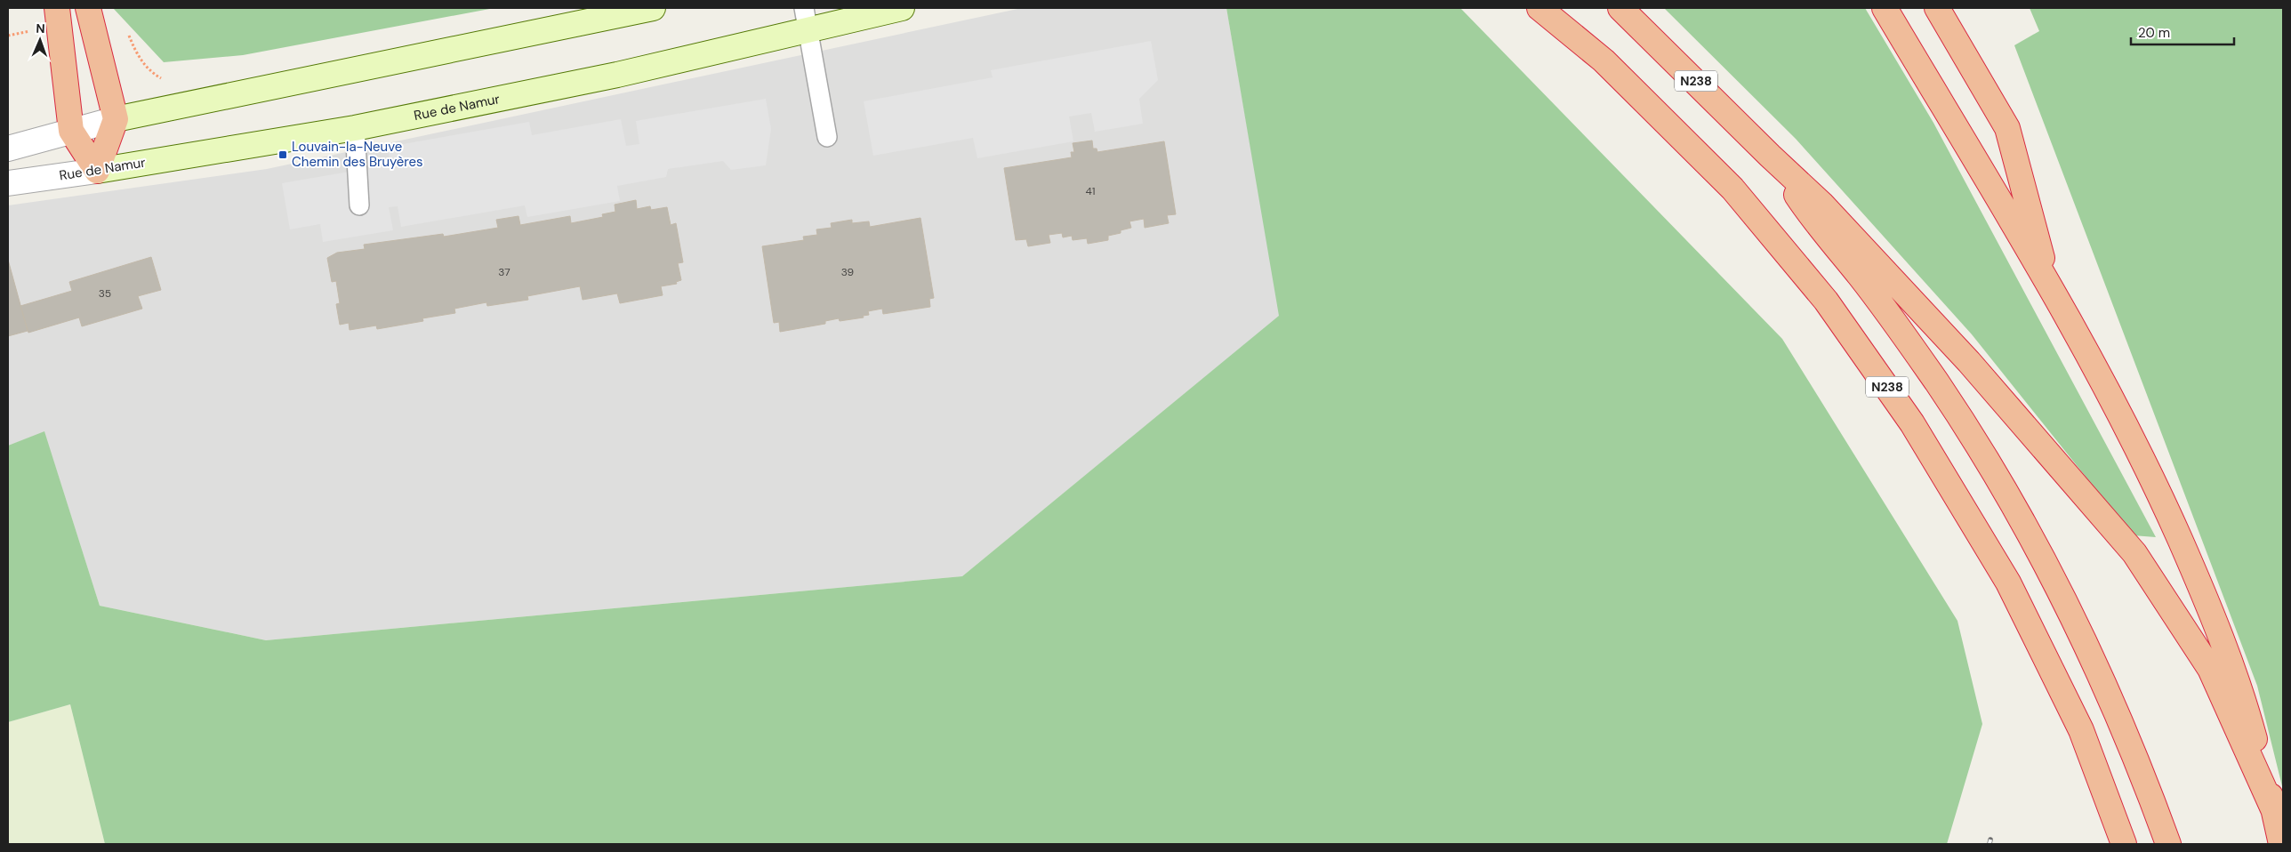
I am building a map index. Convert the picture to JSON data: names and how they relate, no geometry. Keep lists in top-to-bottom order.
{
  "streets": {
    "highway": ["N238"],
    "main road": ["Rue de Namur"]
  },
  "places": {
    "transit": ["Louvain-la-Neuve Chemin des Bruyères"]
  },
  "house_numbers": [
    "41",
    "37",
    "39",
    "35"
  ],
  "scale_bar": "20 m",
  "north": "top"
}
